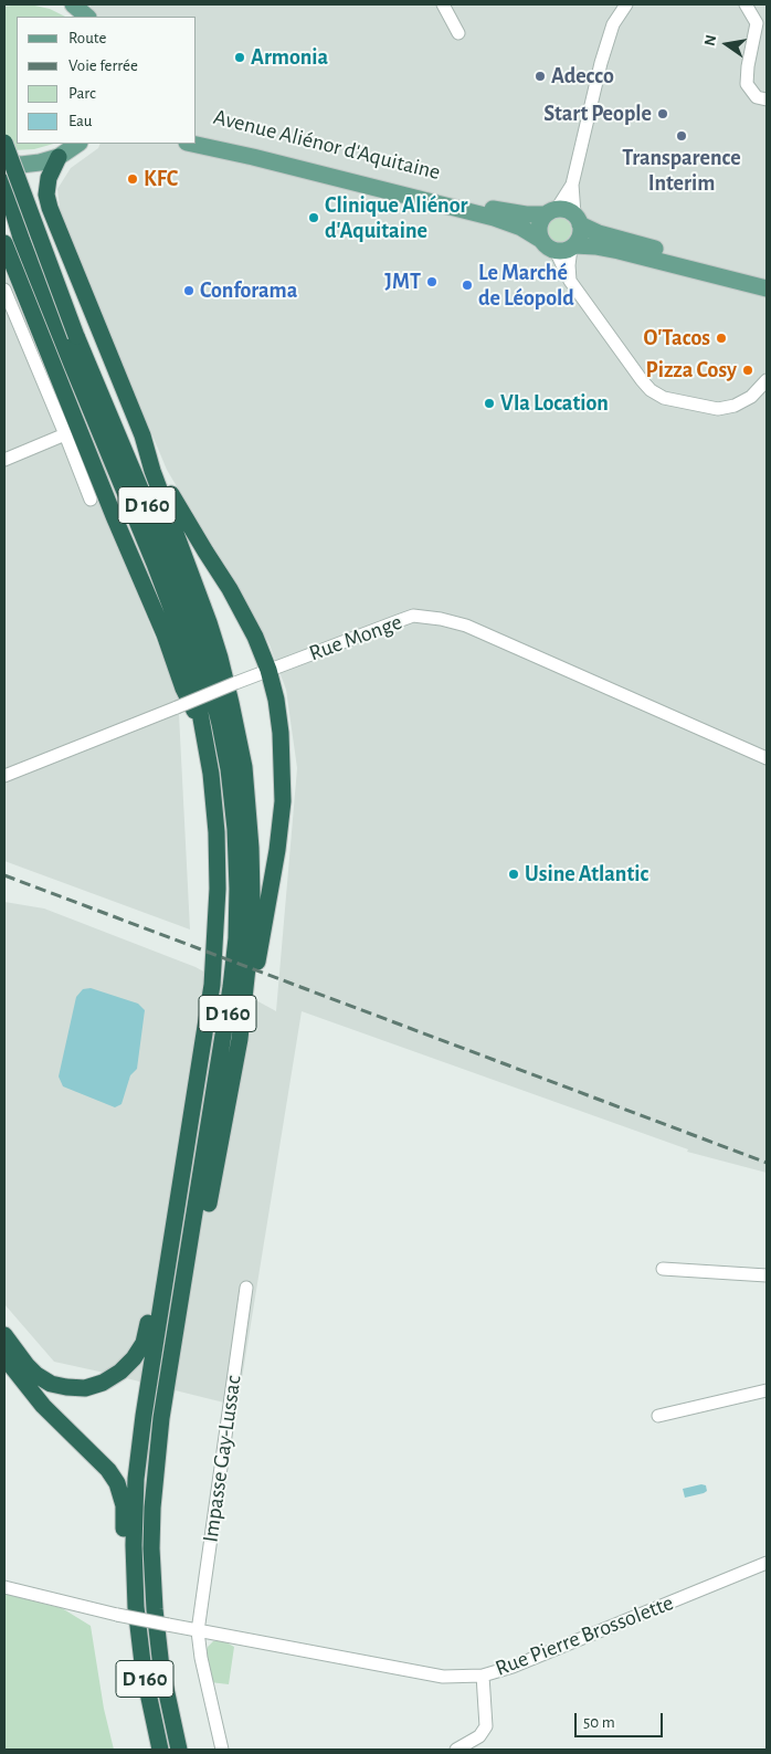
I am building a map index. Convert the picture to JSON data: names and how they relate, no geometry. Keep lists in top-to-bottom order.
{
  "streets": {
    "highway": ["D 160"],
    "main road": ["Avenue Aliénor d'Aquitaine"],
    "street": ["Rue Monge", "Impasse Gay-Lussac", "Rue Pierre Brossolette"]
  },
  "crossings": [
    ["Impasse Gay-Lussac", "Rue Pierre Brossolette"]
  ],
  "places": [
    "Armonia",
    "Adecco",
    "Start People",
    "Transparence Interim",
    "KFC",
    "Clinique Aliénor d'Aquitaine",
    "JMT",
    "Le Marché de Léopold",
    "Conforama",
    "O'Tacos",
    "Pizza Cosy",
    "VIa Location",
    "Usine Atlantic"
  ],
  "legend": [
    "Route",
    "Voie ferrée",
    "Parc",
    "Eau"
  ],
  "scale_bar": "50 m",
  "north": "left"
}
